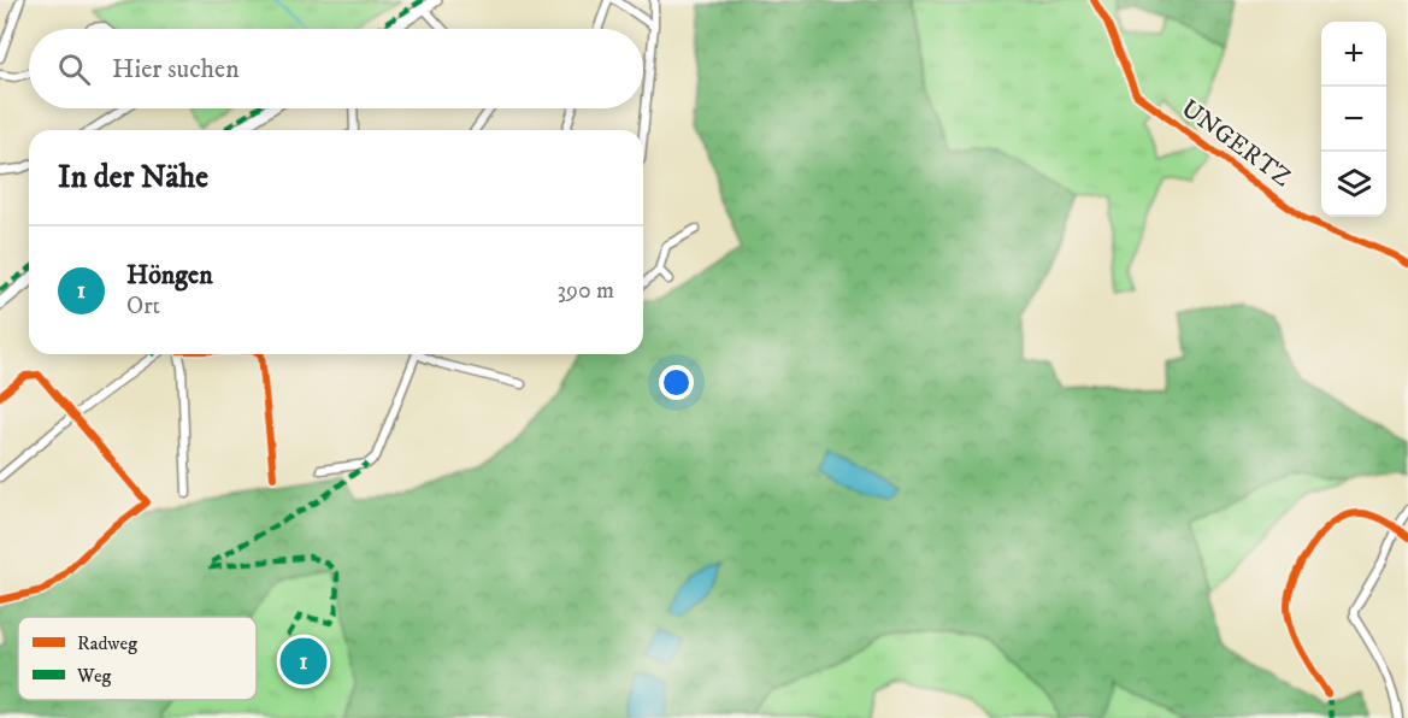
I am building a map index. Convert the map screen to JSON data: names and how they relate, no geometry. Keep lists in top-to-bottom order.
{
  "streets": {
    "street": ["UNGERTZ"]
  },
  "legend": ["Radweg", "Weg"],
  "page": {
    "map_buttons": ["+", "−"],
    "search": "Hier suchen",
    "heading": "In der Nähe",
    "list": [
      {
        "mark": "1",
        "name": "Höngen",
        "note": "Ort",
        "value": "390 m"
      }
    ],
    "pins": "1"
  }
}
